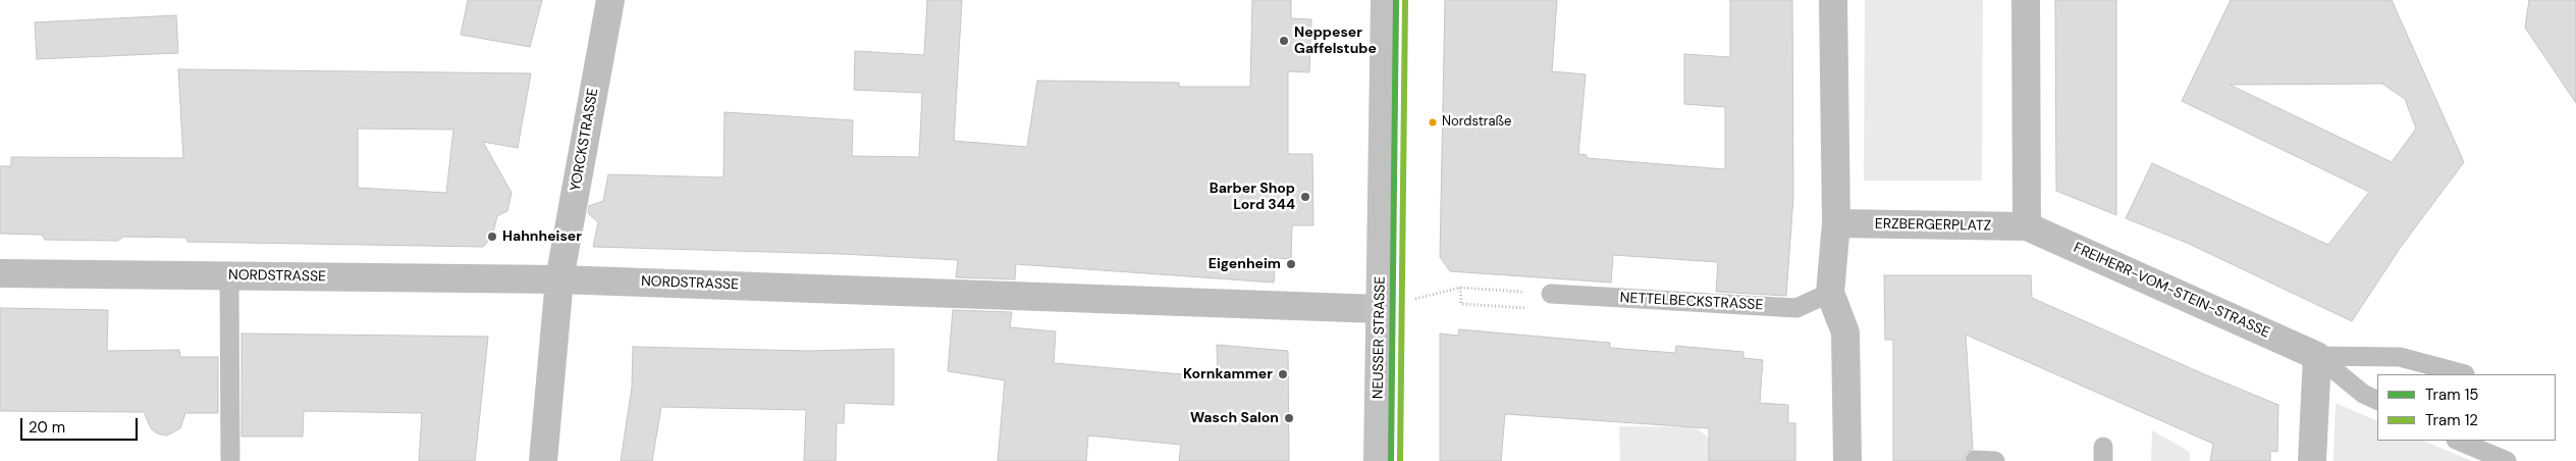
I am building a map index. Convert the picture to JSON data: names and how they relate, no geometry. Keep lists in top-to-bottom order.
{
  "streets": {
    "main road": ["NEUSSER STRASSE"],
    "street": [
      "YORCKSTRASSE",
      "ERZBERGERPLATZ",
      "NORDSTRASSE",
      "FREIHERR-VOM-STEIN-STRASSE"
    ],
    "lane": ["NETTELBECKSTRASSE"]
  },
  "crossings": [
    ["YORCKSTRASSE", "NORDSTRASSE"],
    ["ERZBERGERPLATZ", "FREIHERR-VOM-STEIN-STRASSE"],
    ["NORDSTRASSE", "NEUSSER STRASSE"]
  ],
  "places": [
    "Neppeser Gaffelstube",
    "Nordstraße",
    "Barber Shop Lord 344",
    "Hahnheiser",
    "Eigenheim",
    "Kornkammer",
    "Wasch Salon"
  ],
  "lines": ["tram line 15", "tram line 12"],
  "legend": ["Tram 15", "Tram 12"],
  "scale_bar": "20 m"
}
